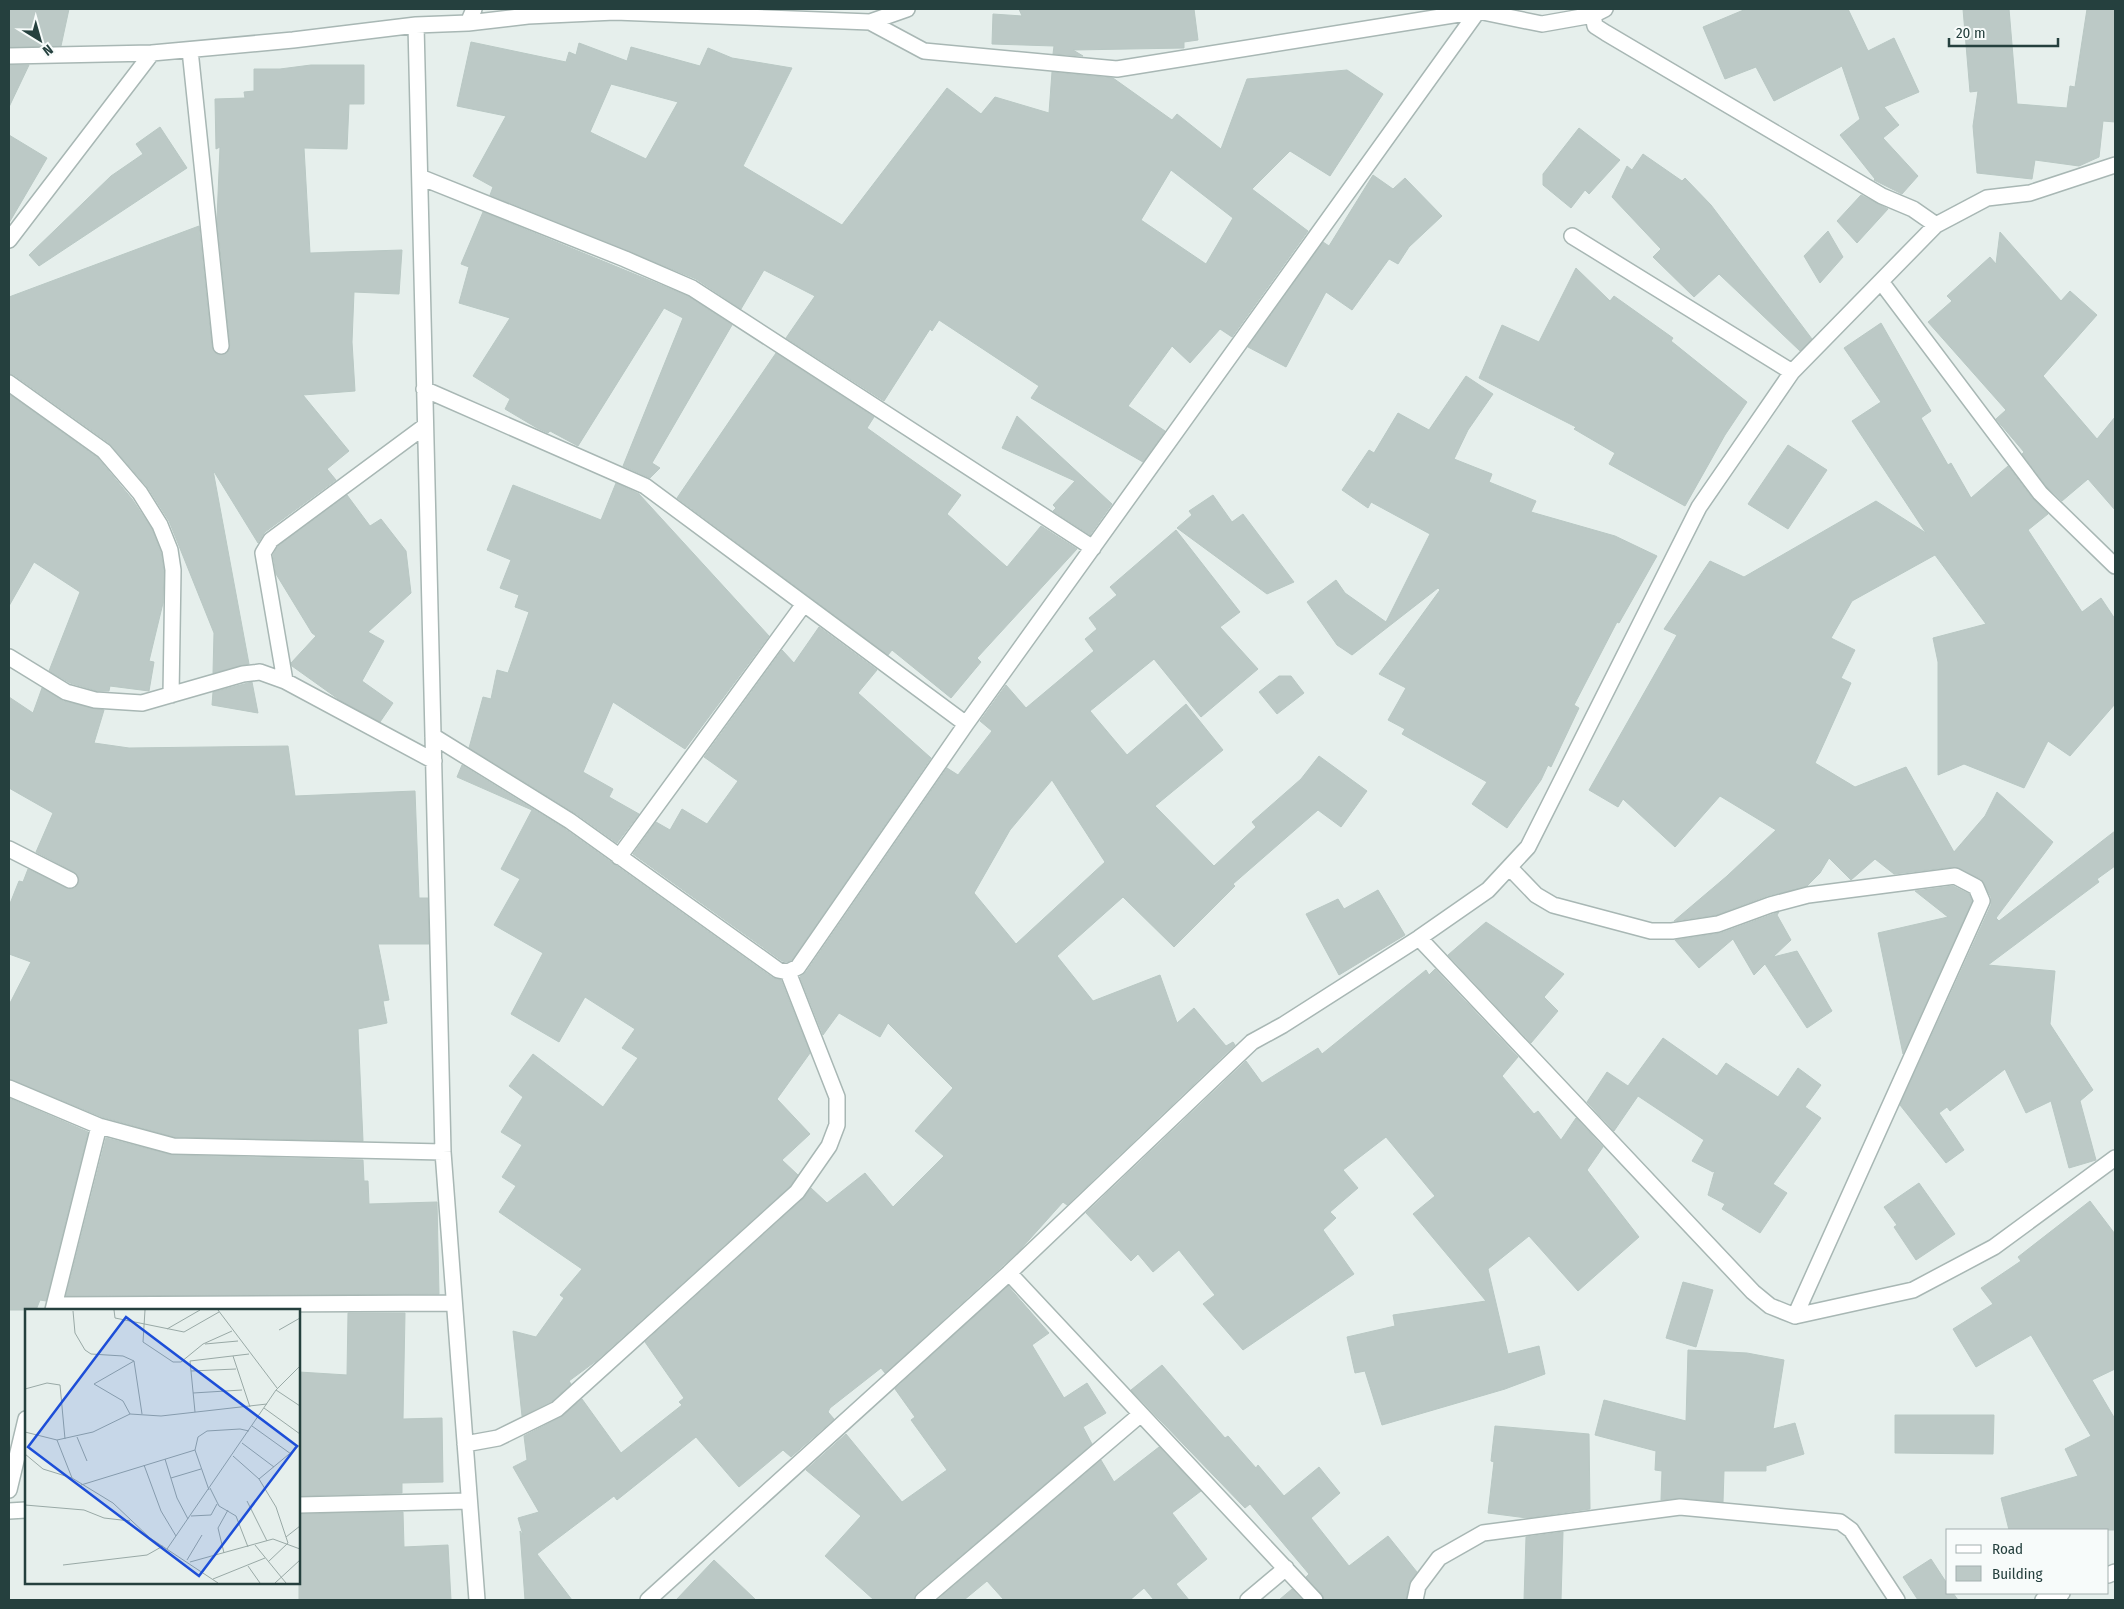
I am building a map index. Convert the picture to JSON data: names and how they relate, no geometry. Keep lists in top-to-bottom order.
{
  "legend": ["Road", "Building"],
  "scale_bar": "20 m",
  "north": "bottom right"
}
